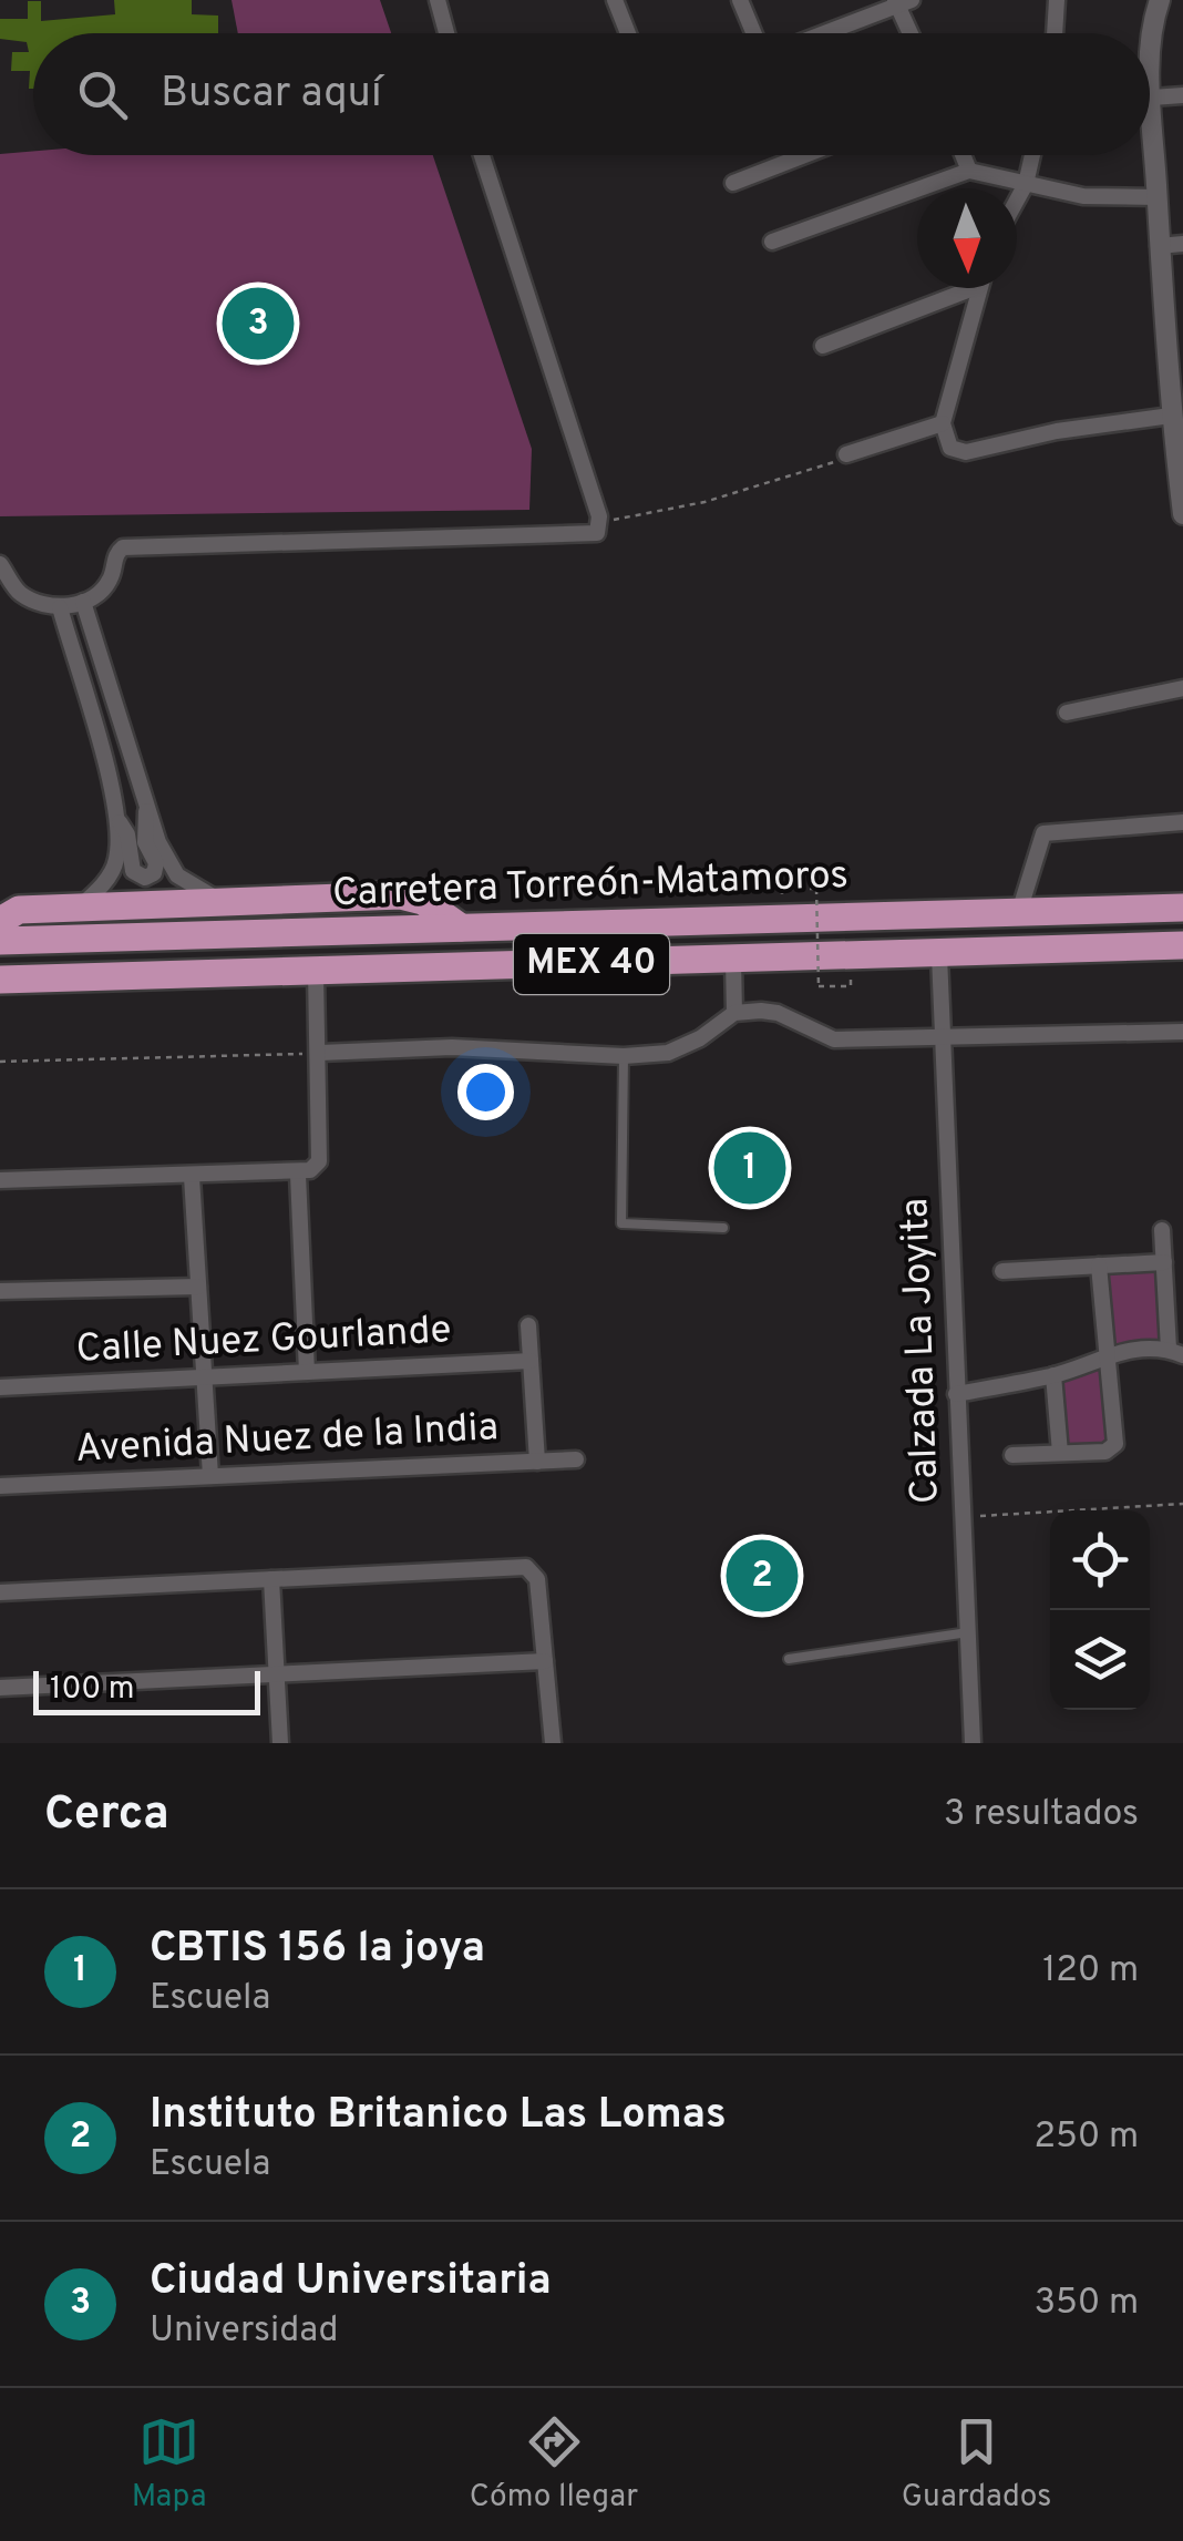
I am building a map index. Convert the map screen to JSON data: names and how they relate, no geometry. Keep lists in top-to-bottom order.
{
  "streets": {
    "highway": ["Carretera Torreón-Matamoros", "MEX 40"],
    "street": ["Calle Nuez Gourlande", "Calzada La Joyita", "Avenida Nuez de la India"]
  },
  "crossings": [
    ["MEX 40", "Calzada La Joyita"]
  ],
  "scale_bar": "100 m",
  "north": "bottom",
  "page": {
    "search": "Buscar aquí",
    "pins": ["3", "1", "2"],
    "scale": "100 m",
    "heading": ["Cerca", "3 resultados"],
    "list": [
      {
        "mark": "1",
        "name": "CBTIS 156 la joya",
        "note": "Escuela",
        "value": "120 m"
      },
      {
        "mark": "2",
        "name": "Instituto Britanico Las Lomas",
        "note": "Escuela",
        "value": "250 m"
      },
      {
        "mark": "3",
        "name": "Ciudad Universitaria",
        "note": "Universidad",
        "value": "350 m"
      }
    ],
    "nav": ["Mapa", "Cómo llegar", "Guardados"]
  }
}
